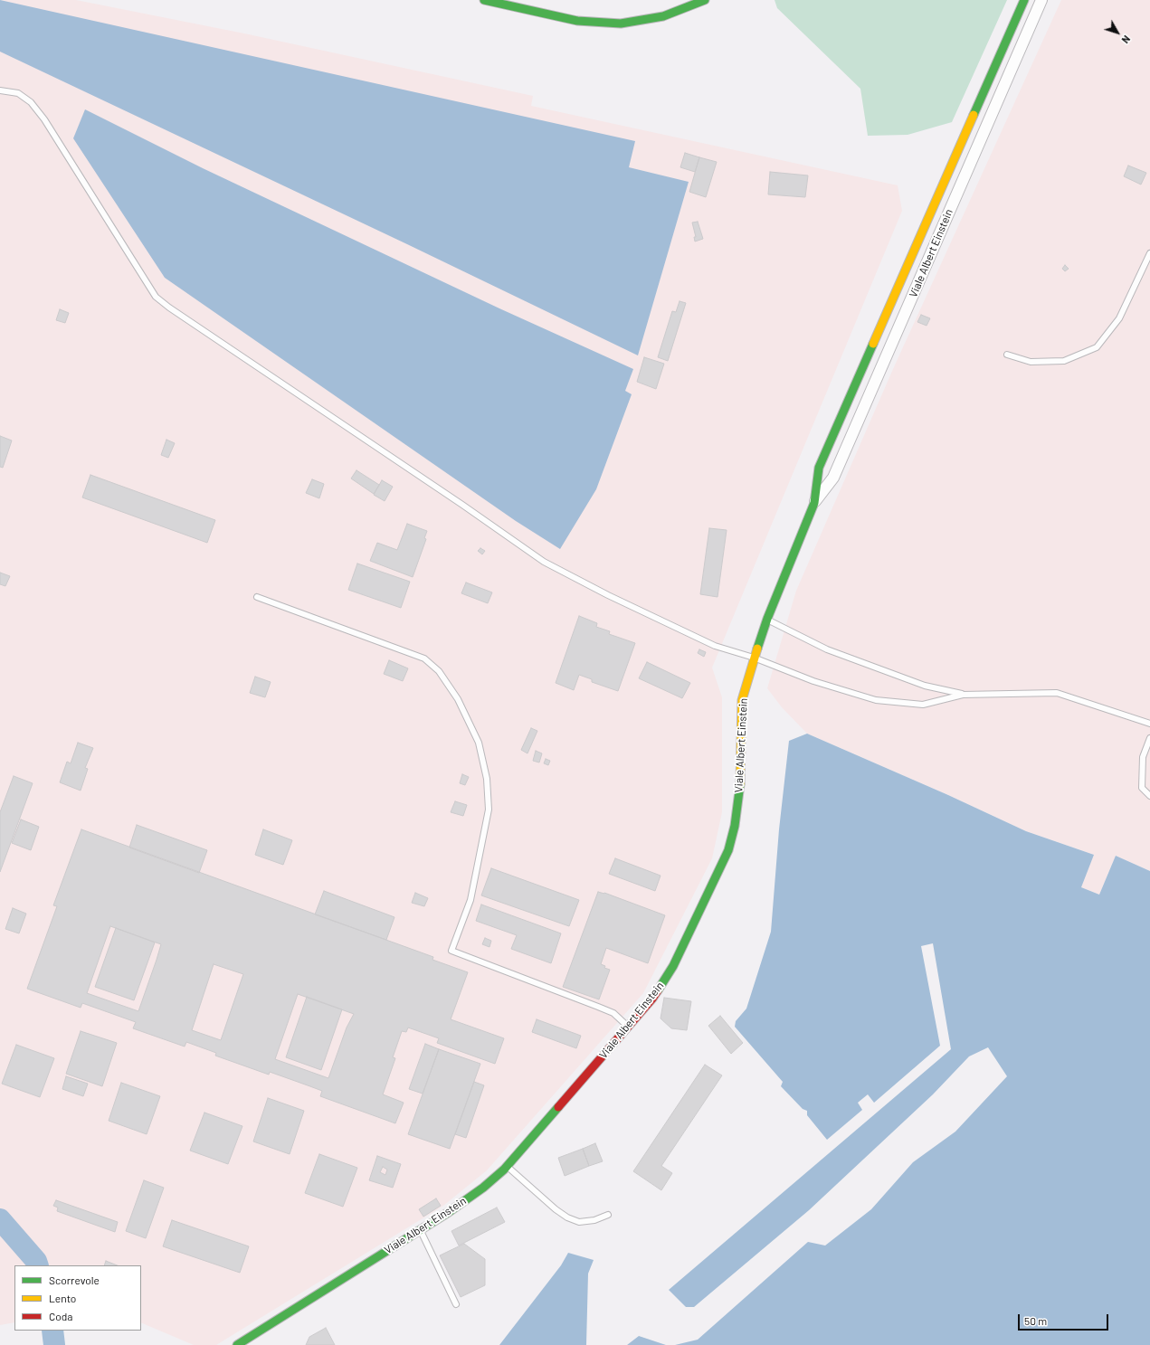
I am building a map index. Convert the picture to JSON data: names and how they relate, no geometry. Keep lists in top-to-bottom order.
{
  "streets": {
    "street": ["Viale Albert Einstein"]
  },
  "legend": ["Scorrevole", "Lento", "Coda"],
  "scale_bar": "50 m",
  "north": "bottom right"
}
